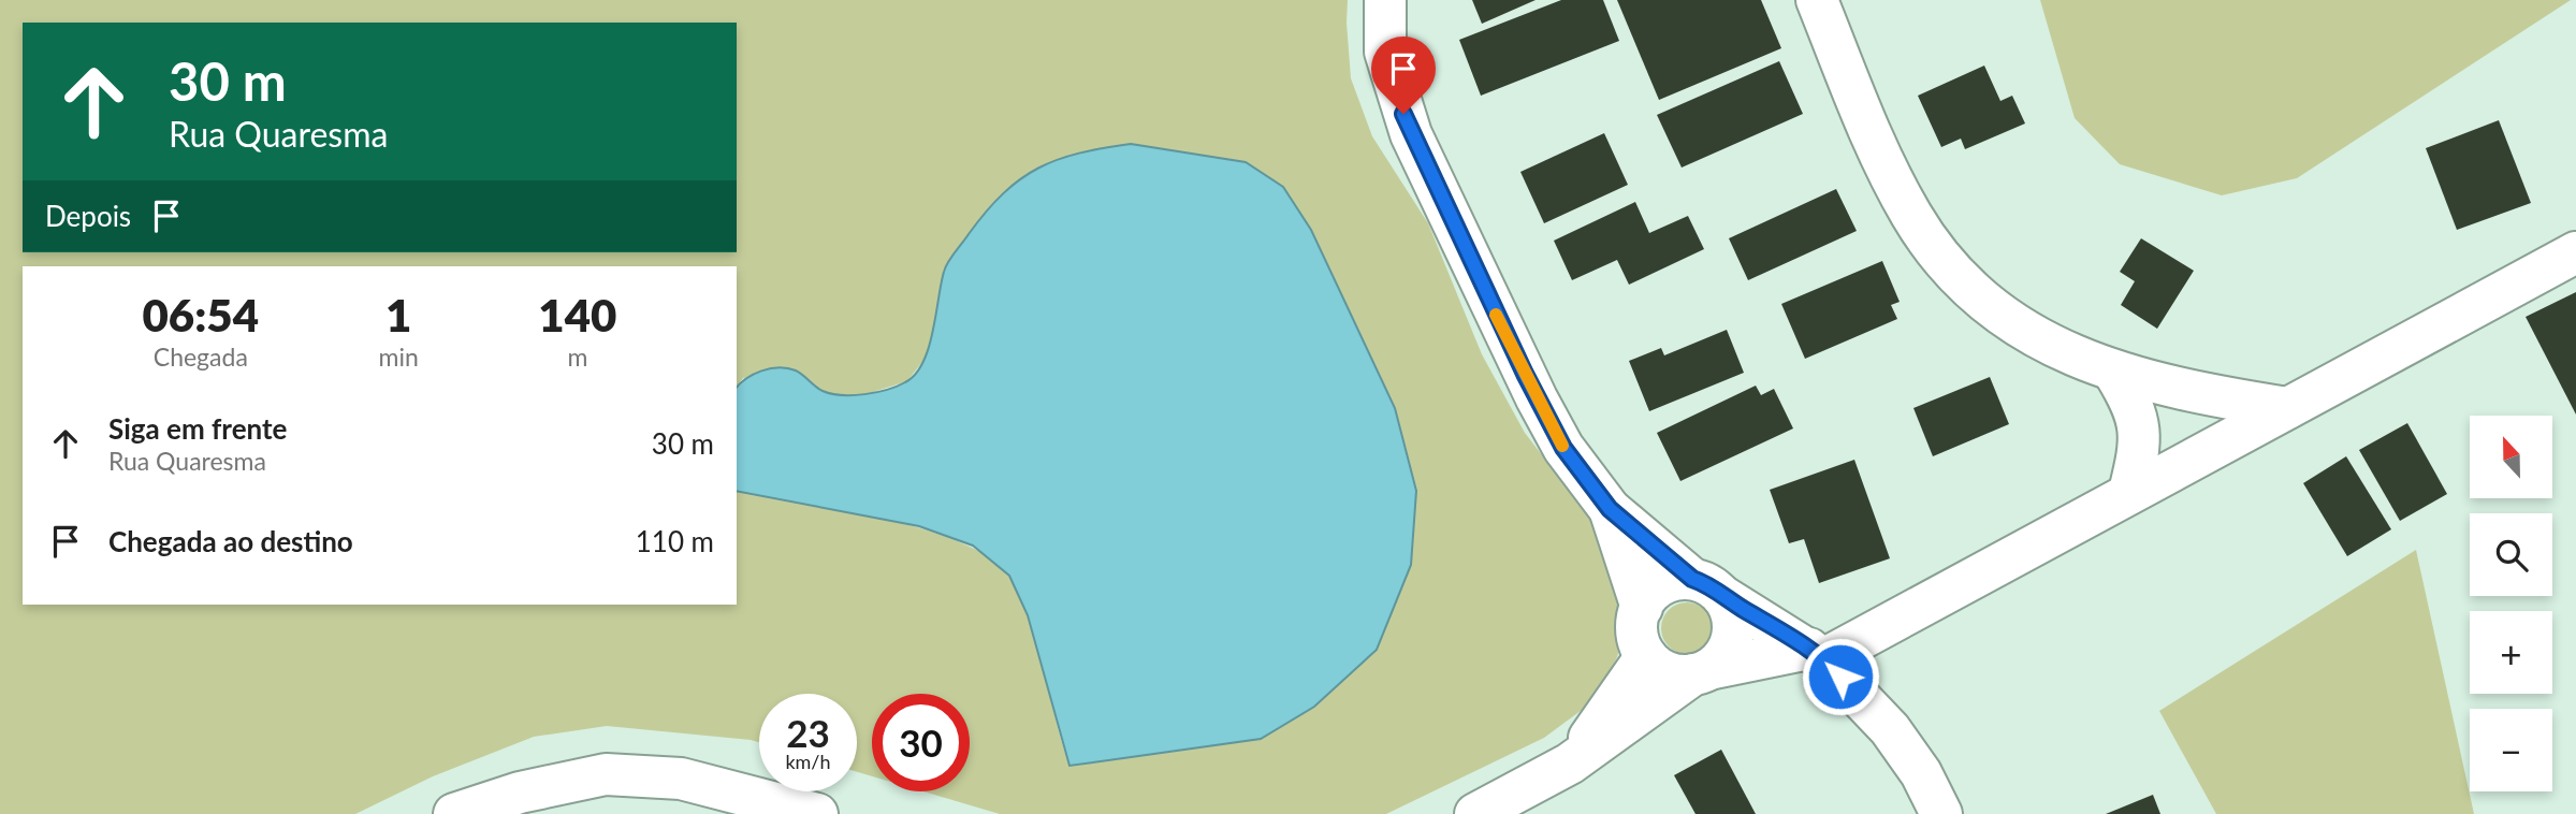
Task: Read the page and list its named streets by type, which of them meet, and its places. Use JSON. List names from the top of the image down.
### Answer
{
  "north": "top",
  "page": {
    "turn": ["30 m", "Rua Quaresma"],
    "then": "Depois",
    "eta": [
      "06:54",
      "Chegada",
      "1",
      "min",
      "140",
      "m"
    ],
    "list": [
      {
        "name": "Siga em frente",
        "note": "Rua Quaresma",
        "value": "30 m"
      },
      {
        "name": "Chegada ao destino",
        "value": "110 m"
      }
    ],
    "map_buttons": ["+", "−"],
    "speed": "23 km/h",
    "limit": "30"
  }
}
